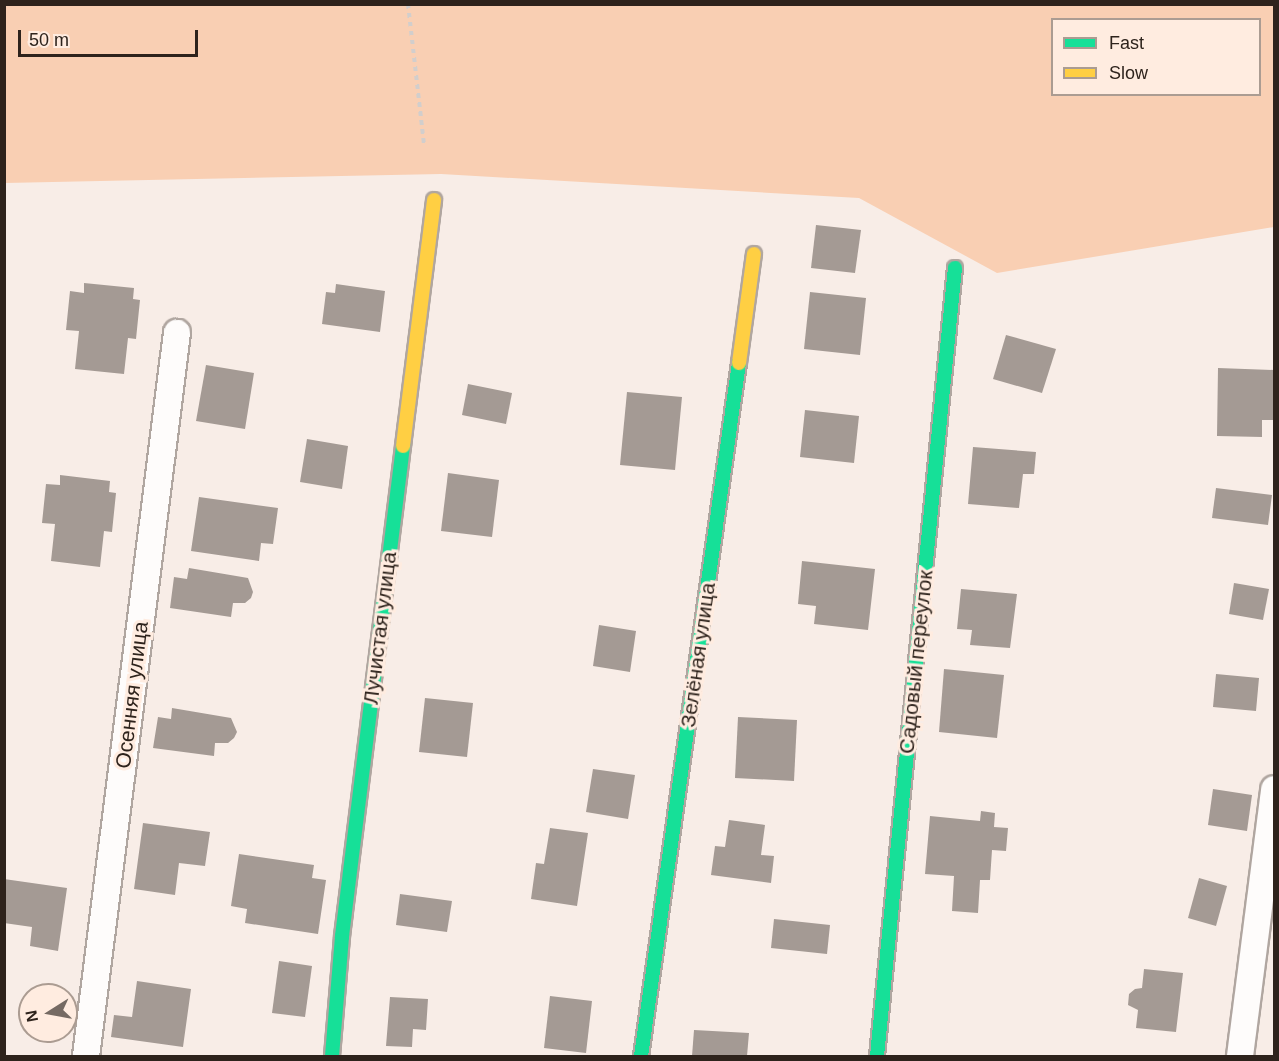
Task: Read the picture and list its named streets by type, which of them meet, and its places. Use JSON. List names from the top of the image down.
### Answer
{
  "streets": {
    "street": [
      "Лучистая улица",
      "Зелёная улица",
      "Садовый переулок",
      "Осенняя улица"
    ]
  },
  "legend": ["Fast", "Slow"],
  "scale_bar": "50 m",
  "north": "left"
}
